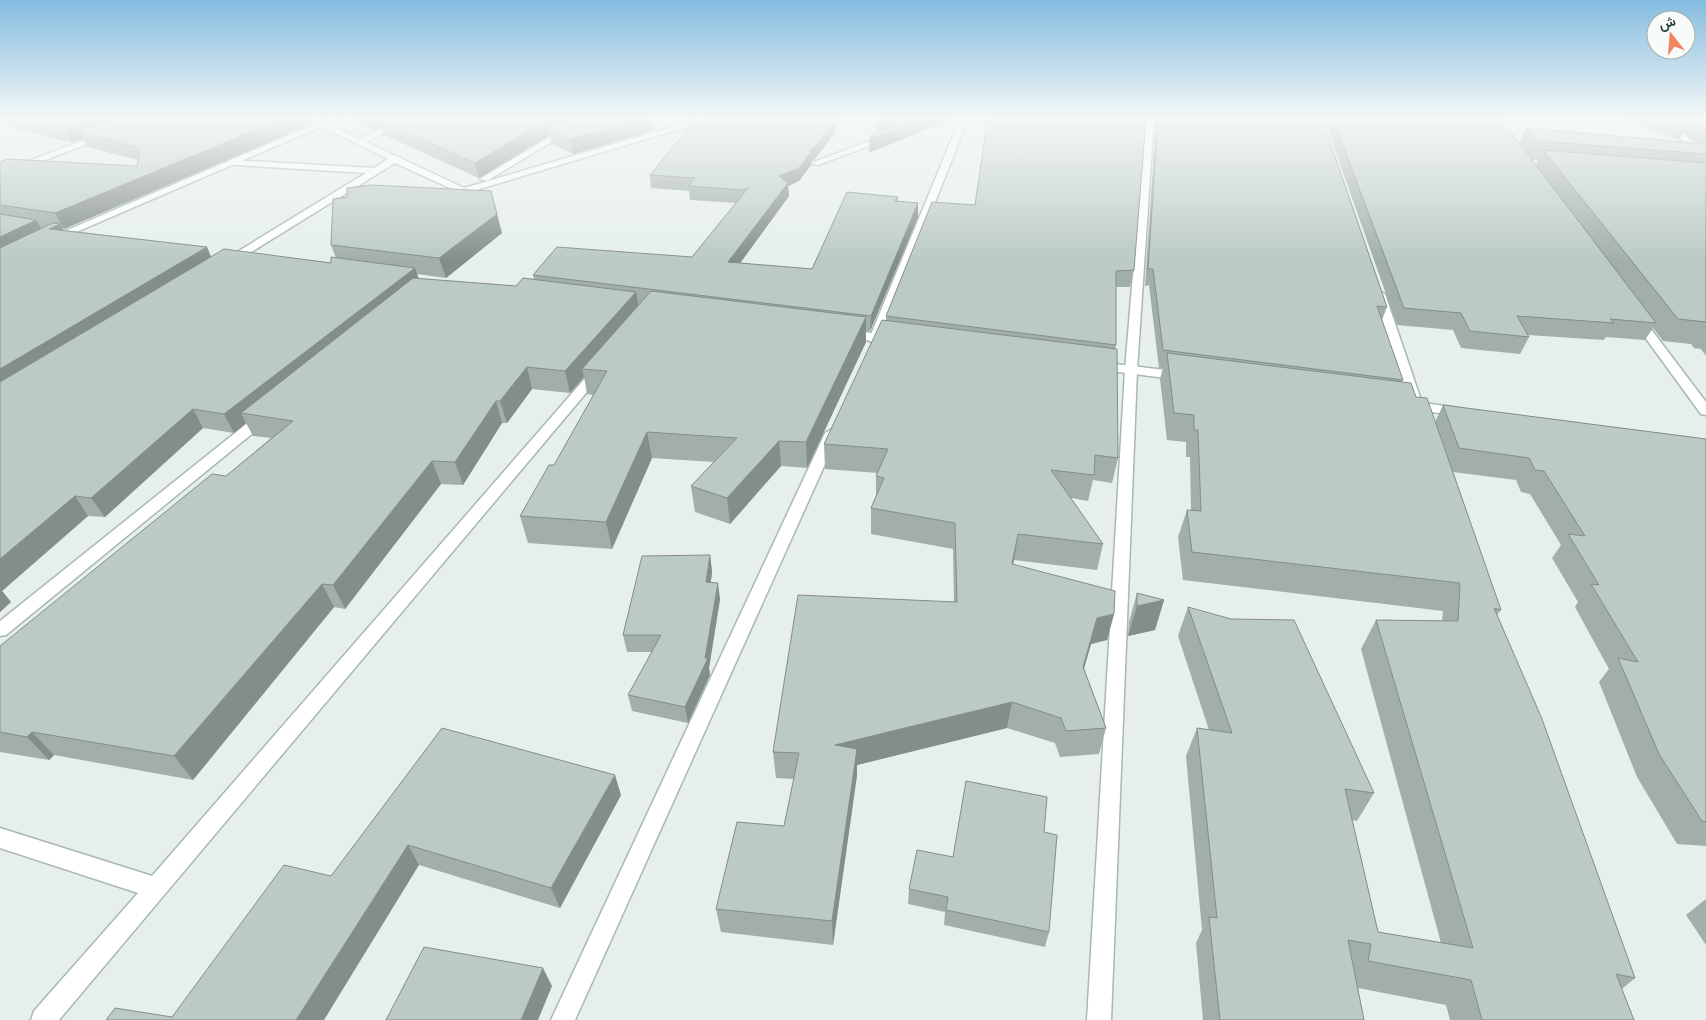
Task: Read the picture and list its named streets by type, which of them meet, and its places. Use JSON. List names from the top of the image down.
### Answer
{
  "north": "top"
}
